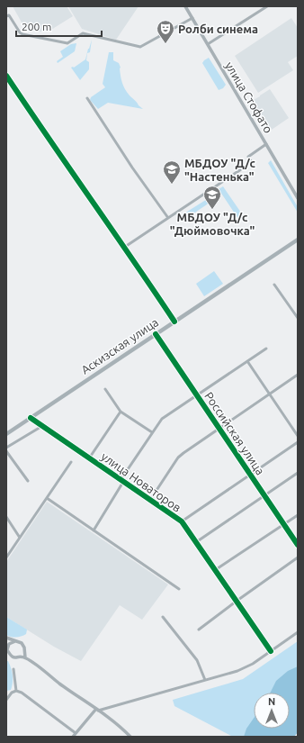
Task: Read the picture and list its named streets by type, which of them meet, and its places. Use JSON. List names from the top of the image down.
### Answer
{
  "streets": {
    "main road": ["Аскизская улица"],
    "street": ["улица Стофато", "Российская улица", "улица Новаторов"]
  },
  "crossings": [
    ["Аскизская улица", "Российская улица"],
    ["Аскизская улица", "улица Новаторов"]
  ],
  "places": {
    "theatre": ["Ролби синема"],
    "school or university": ["МБДОУ \"Д/с \"Настенька\"", "МБДОУ \"Д/с \"Дюймовочка\""]
  },
  "scale_bar": "200 m",
  "north": "top"
}
